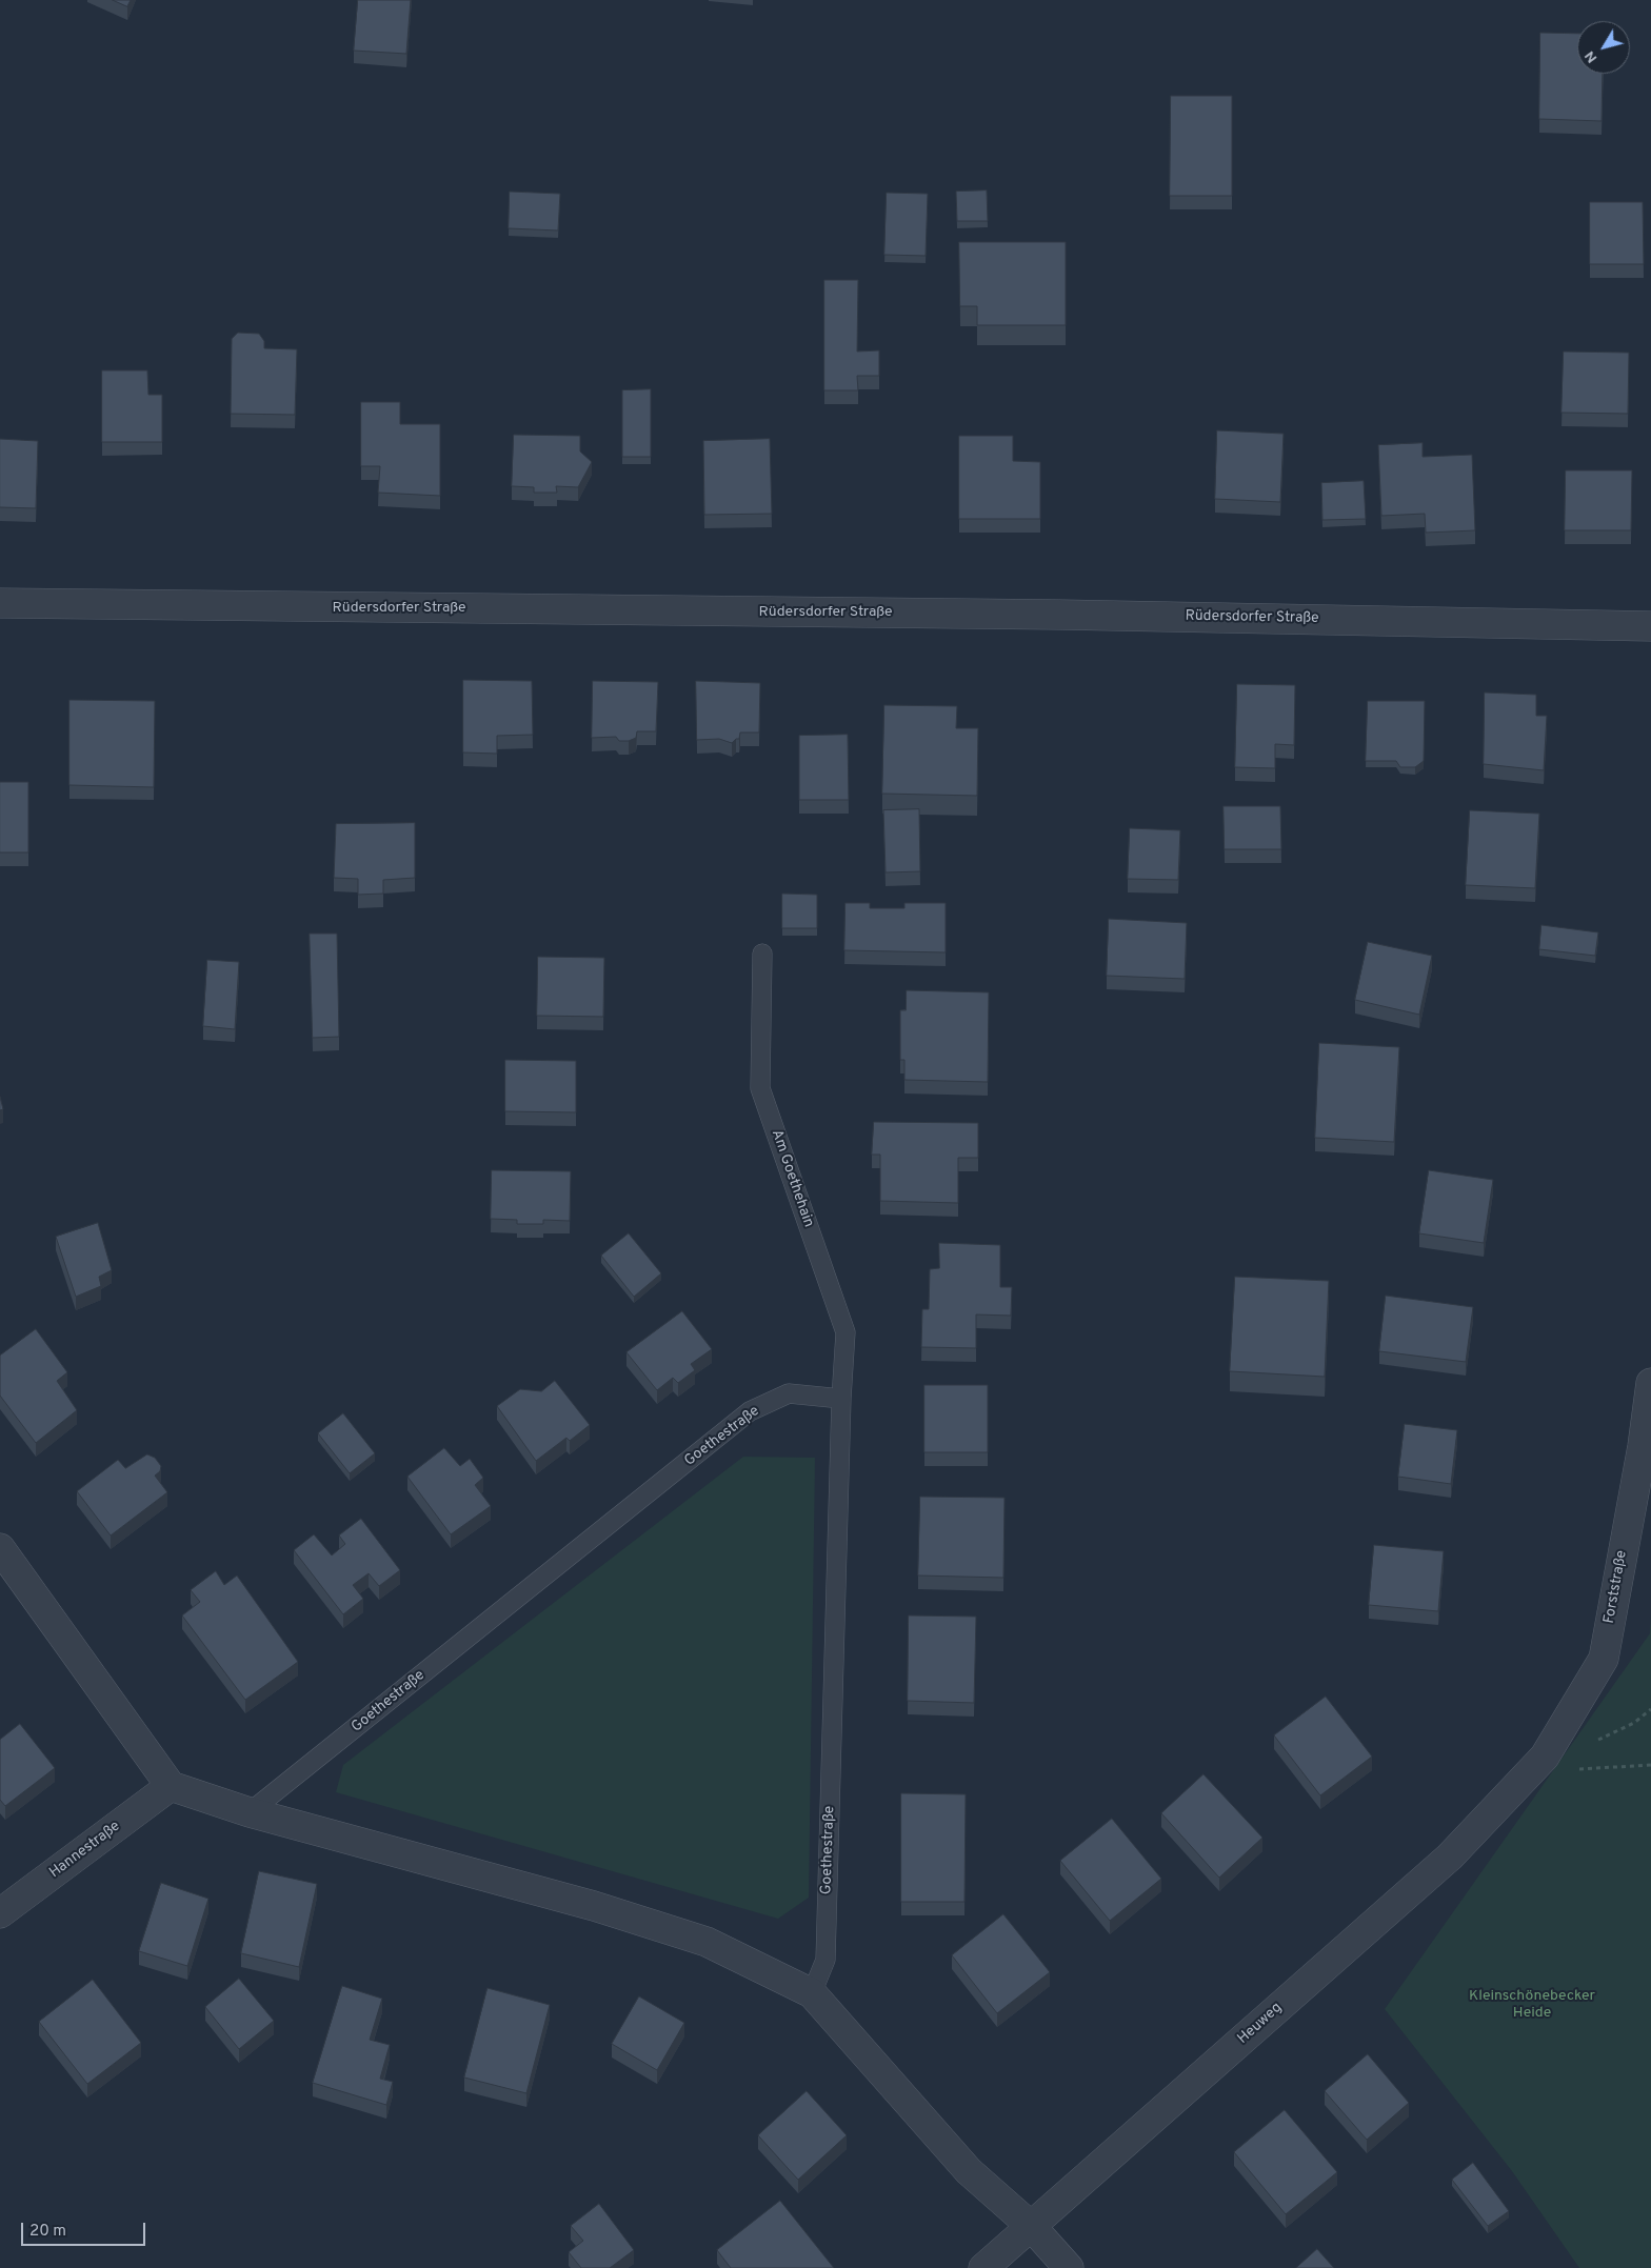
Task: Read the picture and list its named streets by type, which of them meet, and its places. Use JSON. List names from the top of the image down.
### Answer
{
  "streets": {
    "street": [
      "Rüdersdorfer Straße",
      "Forststraße",
      "Hannestraße",
      "Heuweg"
    ],
    "lane": ["Am Goethehain", "Goethestraße"]
  },
  "crossings": [
    ["Am Goethehain", "Goethestraße"],
    ["Forststraße", "Heuweg"]
  ],
  "parks": ["Kleinschönebecker Heide"],
  "scale_bar": "20 m",
  "north": "bottom left"
}
